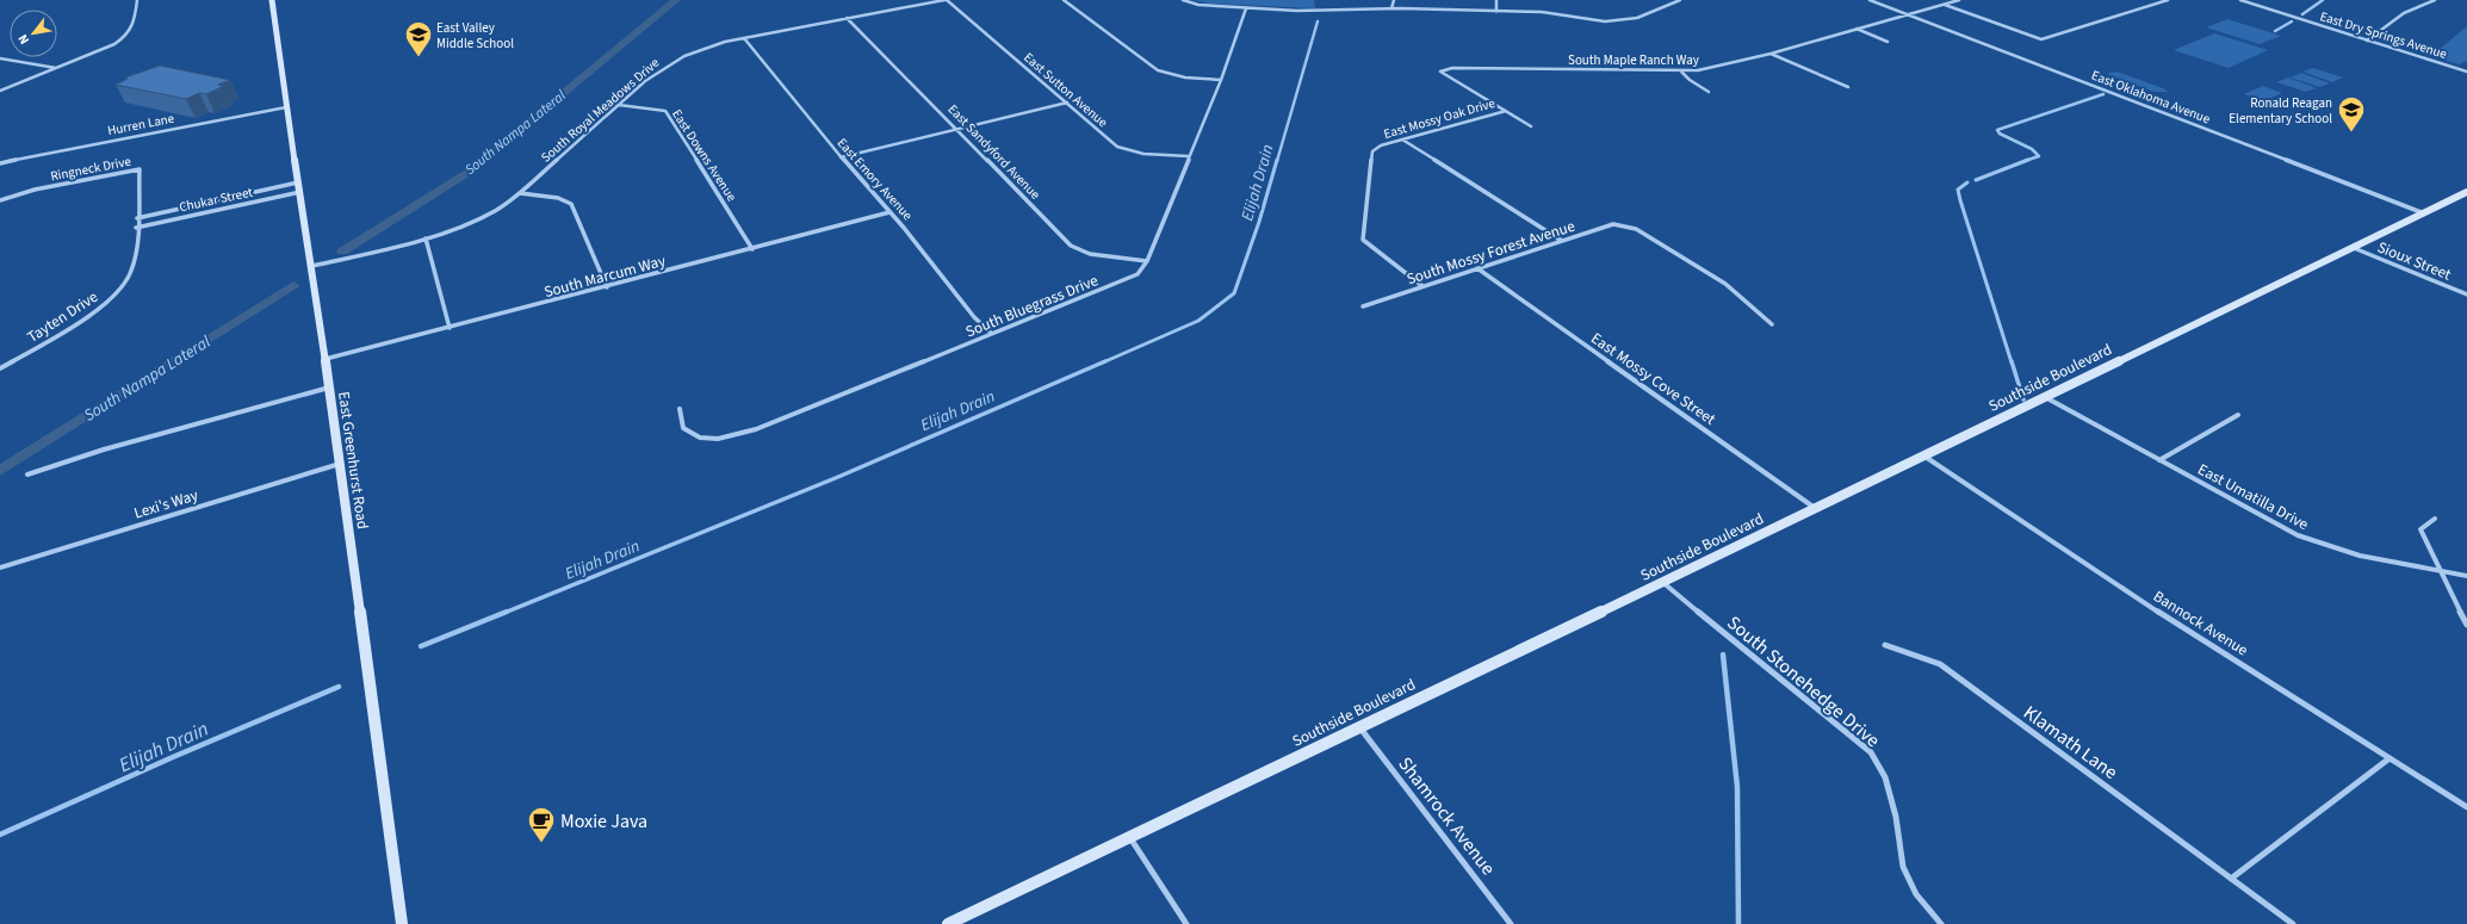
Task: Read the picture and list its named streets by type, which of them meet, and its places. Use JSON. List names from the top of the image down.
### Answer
{
  "streets": {
    "main road": ["Southside Boulevard", "East Greenhurst Road"],
    "street": [
      "East Dry Springs Avenue",
      "South Maple Ranch Way",
      "East Sutton Avenue",
      "East Oklahoma Avenue",
      "South Royal Meadows Drive",
      "East Mossy Oak Drive",
      "Hurren Lane",
      "East Sandyford Avenue",
      "East Downs Avenue",
      "Ringneck Drive",
      "East Emory Avenue",
      "Chukar Street",
      "South Mossy Forest Avenue",
      "Sioux Street",
      "South Marcum Way",
      "South Bluegrass Drive",
      "Tayten Drive",
      "East Mossy Cove Street",
      "East Umatilla Drive",
      "Lexi's Way",
      "Bannock Avenue",
      "South Stonehedge Drive",
      "Klamath Lane",
      "Shamrock Avenue"
    ]
  },
  "crossings": [
    ["South Maple Ranch Way", "East Oklahoma Avenue"],
    ["South Maple Ranch Way", "East Mossy Oak Drive"],
    ["East Sutton Avenue", "South Royal Meadows Drive"],
    ["East Sutton Avenue", "South Bluegrass Drive"],
    ["East Oklahoma Avenue", "Southside Boulevard"],
    ["South Royal Meadows Drive", "East Sandyford Avenue"],
    ["South Royal Meadows Drive", "East Downs Avenue"],
    ["South Royal Meadows Drive", "East Emory Avenue"],
    ["South Royal Meadows Drive", "East Greenhurst Road"],
    ["East Mossy Oak Drive", "South Mossy Forest Avenue"],
    ["Hurren Lane", "East Greenhurst Road"],
    ["East Sandyford Avenue", "South Bluegrass Drive"],
    ["East Downs Avenue", "South Marcum Way"],
    ["Ringneck Drive", "Chukar Street"],
    ["Ringneck Drive", "Tayten Drive"],
    ["East Emory Avenue", "South Marcum Way"],
    ["East Emory Avenue", "South Bluegrass Drive"],
    ["Chukar Street", "Tayten Drive"],
    ["Chukar Street", "East Greenhurst Road"],
    ["South Mossy Forest Avenue", "East Mossy Cove Street"],
    ["Sioux Street", "Southside Boulevard"],
    ["South Marcum Way", "East Greenhurst Road"],
    ["Southside Boulevard", "East Mossy Cove Street"],
    ["Southside Boulevard", "East Umatilla Drive"],
    ["Southside Boulevard", "Bannock Avenue"],
    ["Southside Boulevard", "South Stonehedge Drive"],
    ["Southside Boulevard", "Shamrock Avenue"],
    ["East Greenhurst Road", "Lexi's Way"]
  ],
  "water": ["South Nampa Lateral", "Elijah Drain"],
  "places": {
    "school or university": ["East Valley Middle School", "Ronald Reagan Elementary School"],
    "cafe": ["Moxie Java"]
  },
  "north": "bottom left"
}
